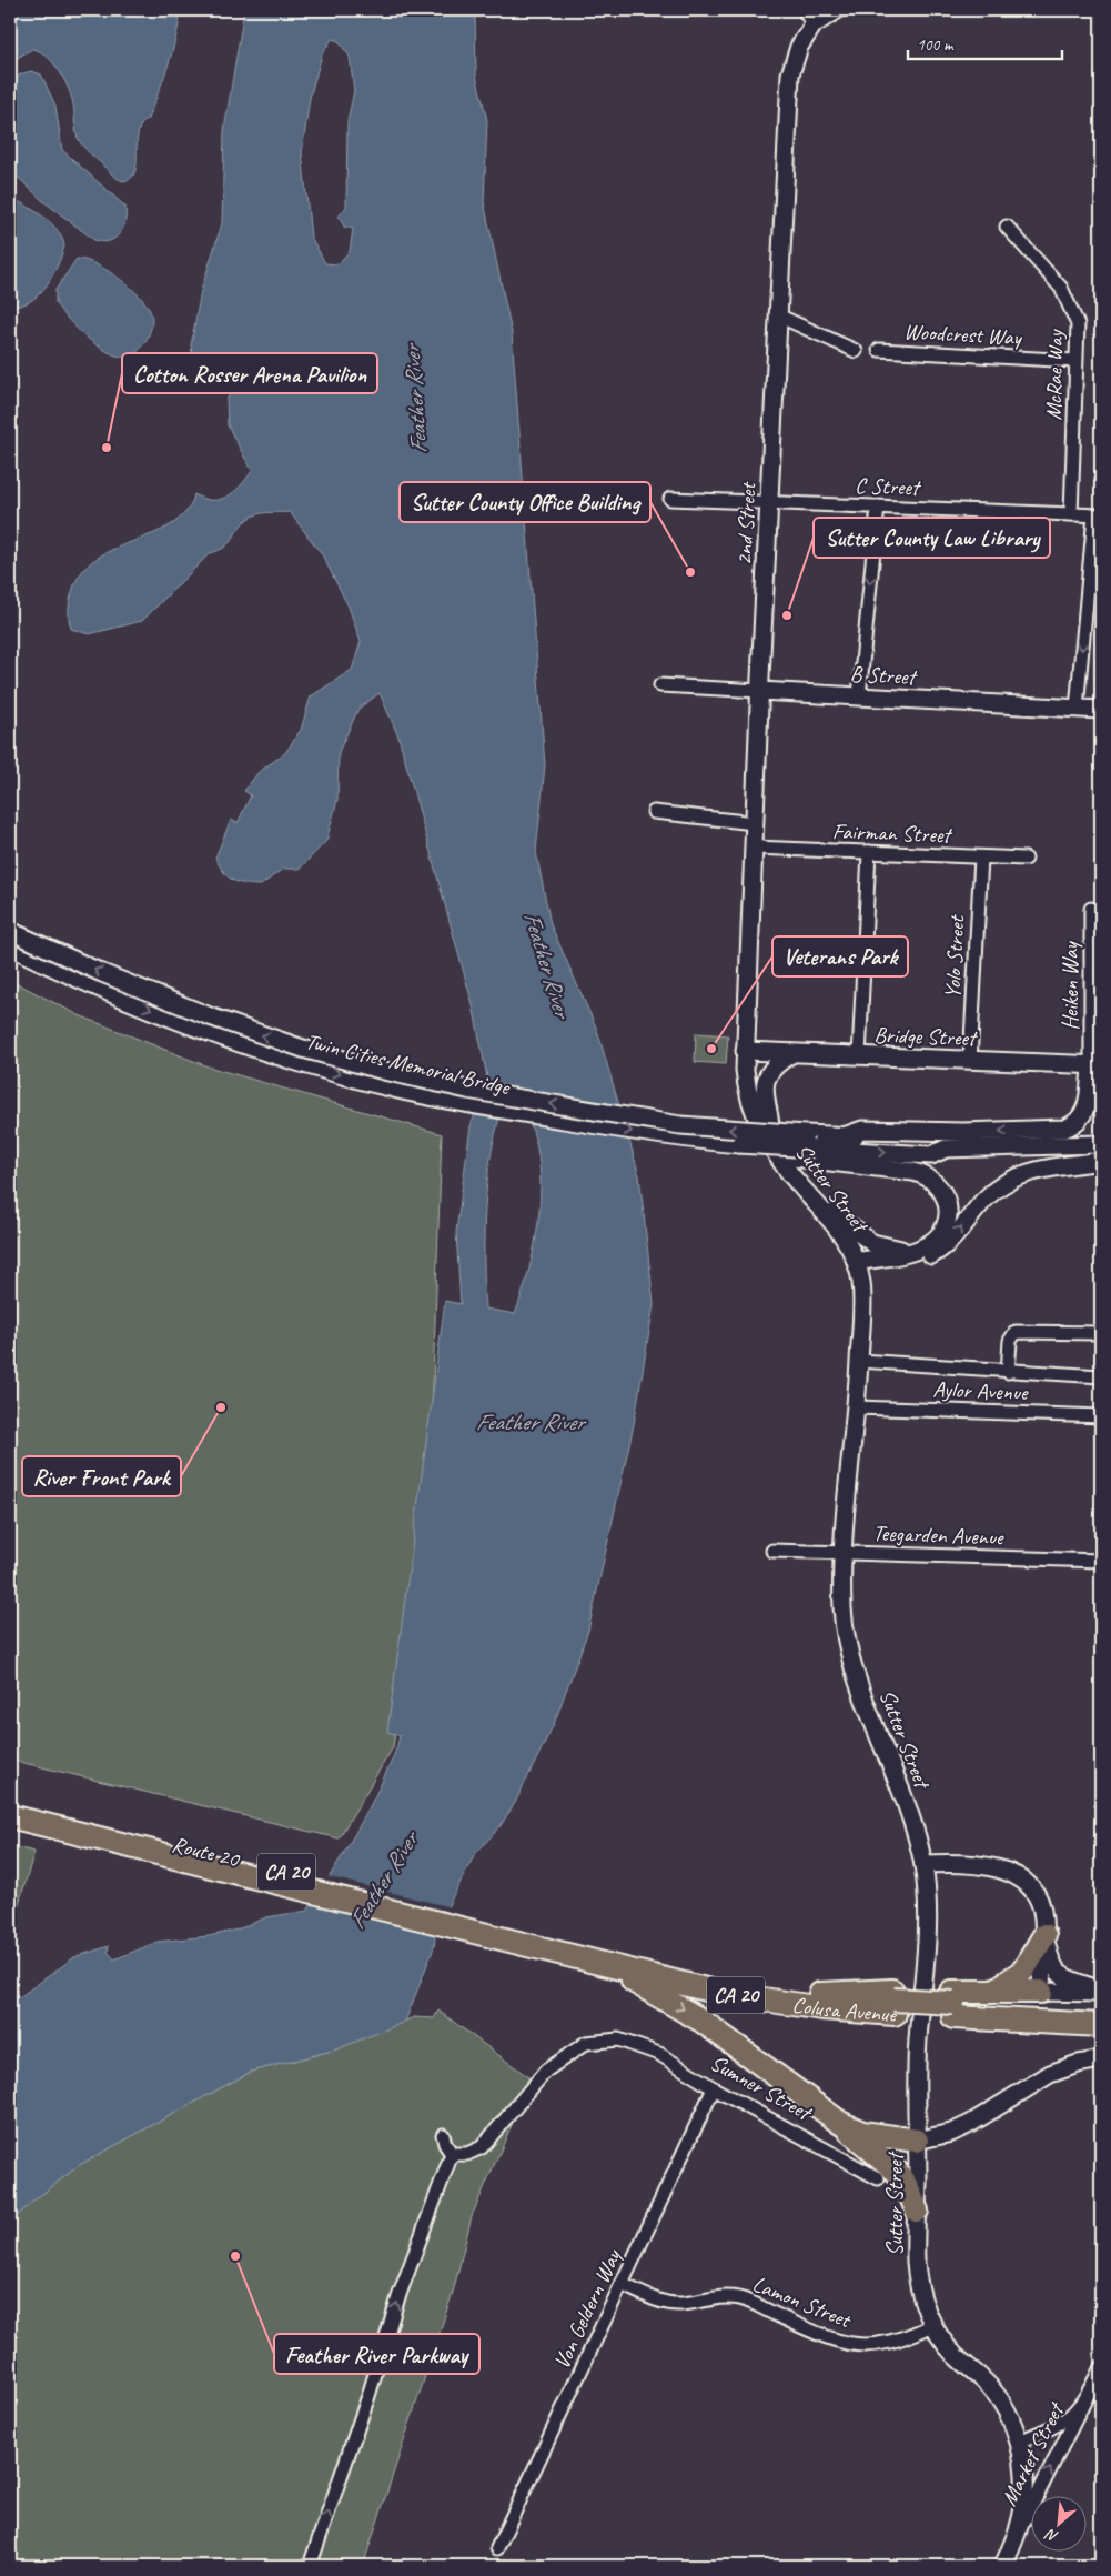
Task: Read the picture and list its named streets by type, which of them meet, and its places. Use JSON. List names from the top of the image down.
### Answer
{
  "streets": {
    "highway": ["Route 20", "CA 20", "Colusa Avenue"],
    "main road": [
      "2nd Street",
      "B Street",
      "Bridge Street",
      "Twin Cities Memorial Bridge",
      "Sutter Street",
      "Market Street"
    ],
    "street": [
      "Woodcrest Way",
      "McRae Way",
      "C Street",
      "Fairman Street",
      "Yolo Street",
      "Heiken Way",
      "Aylor Avenue",
      "Teegarden Avenue",
      "Sumner Street",
      "Lamon Street",
      "Von Geldern Way"
    ]
  },
  "crossings": [
    ["Woodcrest Way", "McRae Way"],
    ["McRae Way", "C Street"],
    ["C Street", "2nd Street"],
    ["2nd Street", "B Street"],
    ["2nd Street", "Fairman Street"],
    ["2nd Street", "Bridge Street"],
    ["2nd Street", "Sutter Street"],
    ["Fairman Street", "Yolo Street"],
    ["Yolo Street", "Bridge Street"],
    ["Heiken Way", "Bridge Street"],
    ["Bridge Street", "Sutter Street"],
    ["Sutter Street", "Aylor Avenue"],
    ["Sutter Street", "Teegarden Avenue"],
    ["Sutter Street", "Lamon Street"],
    ["Sutter Street", "Market Street"],
    ["Route 20", "Colusa Avenue"],
    ["Sumner Street", "Von Geldern Way"],
    ["Lamon Street", "Von Geldern Way"]
  ],
  "one_way": ["Market Street"],
  "water": ["Feather River"],
  "places": [
    "Cotton Rosser Arena Pavilion",
    "Sutter County Office Building",
    "Sutter County Law Library",
    "Veterans Park",
    "River Front Park",
    "Feather River Parkway"
  ],
  "scale_bar": "100 m",
  "north": "bottom left"
}
